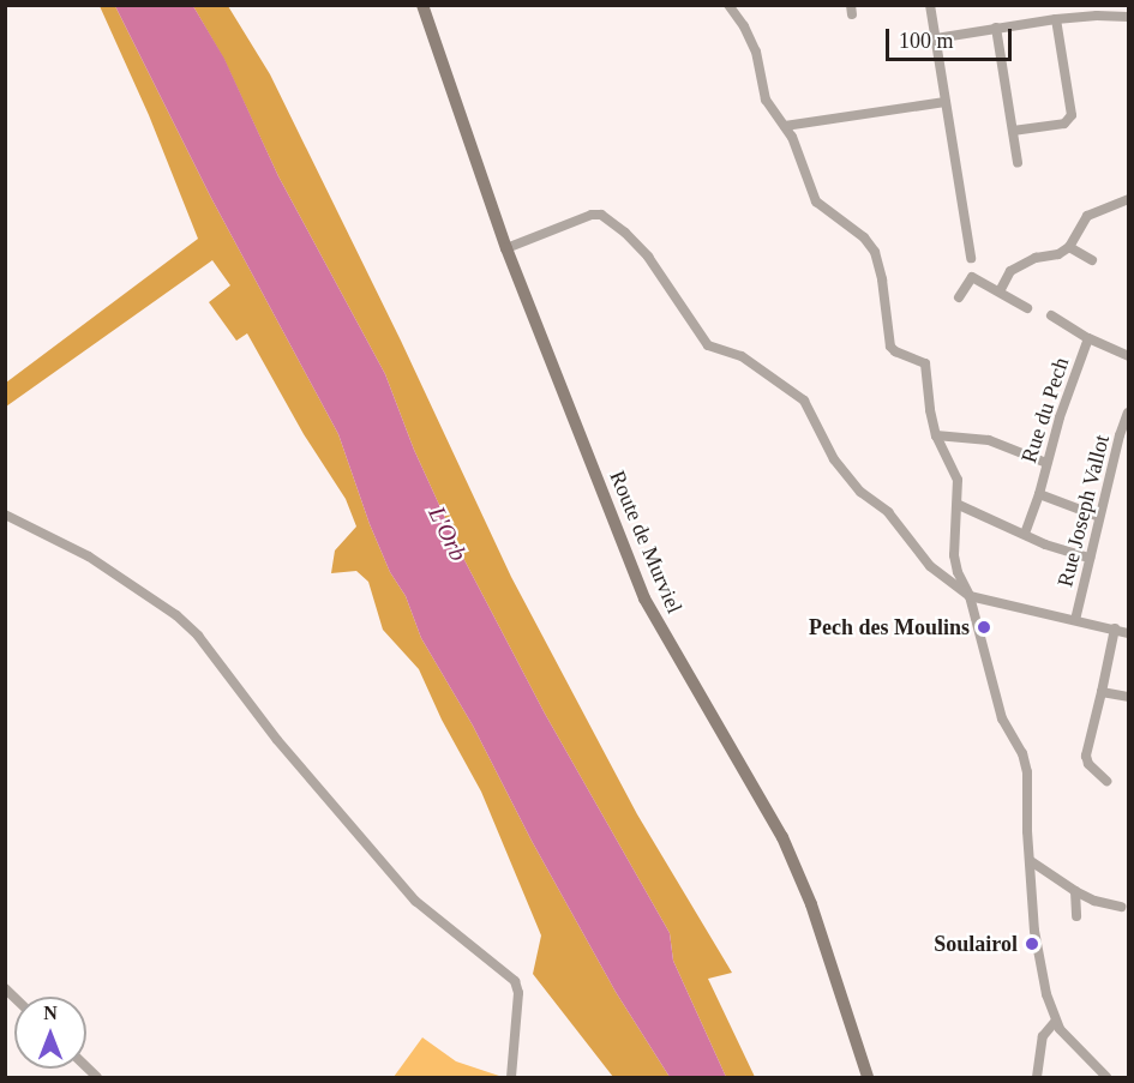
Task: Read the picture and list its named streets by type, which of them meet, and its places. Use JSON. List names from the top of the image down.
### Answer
{
  "streets": {
    "main road": ["Route de Murviel"],
    "street": ["Rue du Pech", "Rue Joseph Vallot"]
  },
  "crossings": [
    ["Rue du Pech", "Rue Joseph Vallot"]
  ],
  "water": ["L'Orb"],
  "places": ["Pech des Moulins", "Soulairol"],
  "scale_bar": "100 m",
  "north": "top"
}
